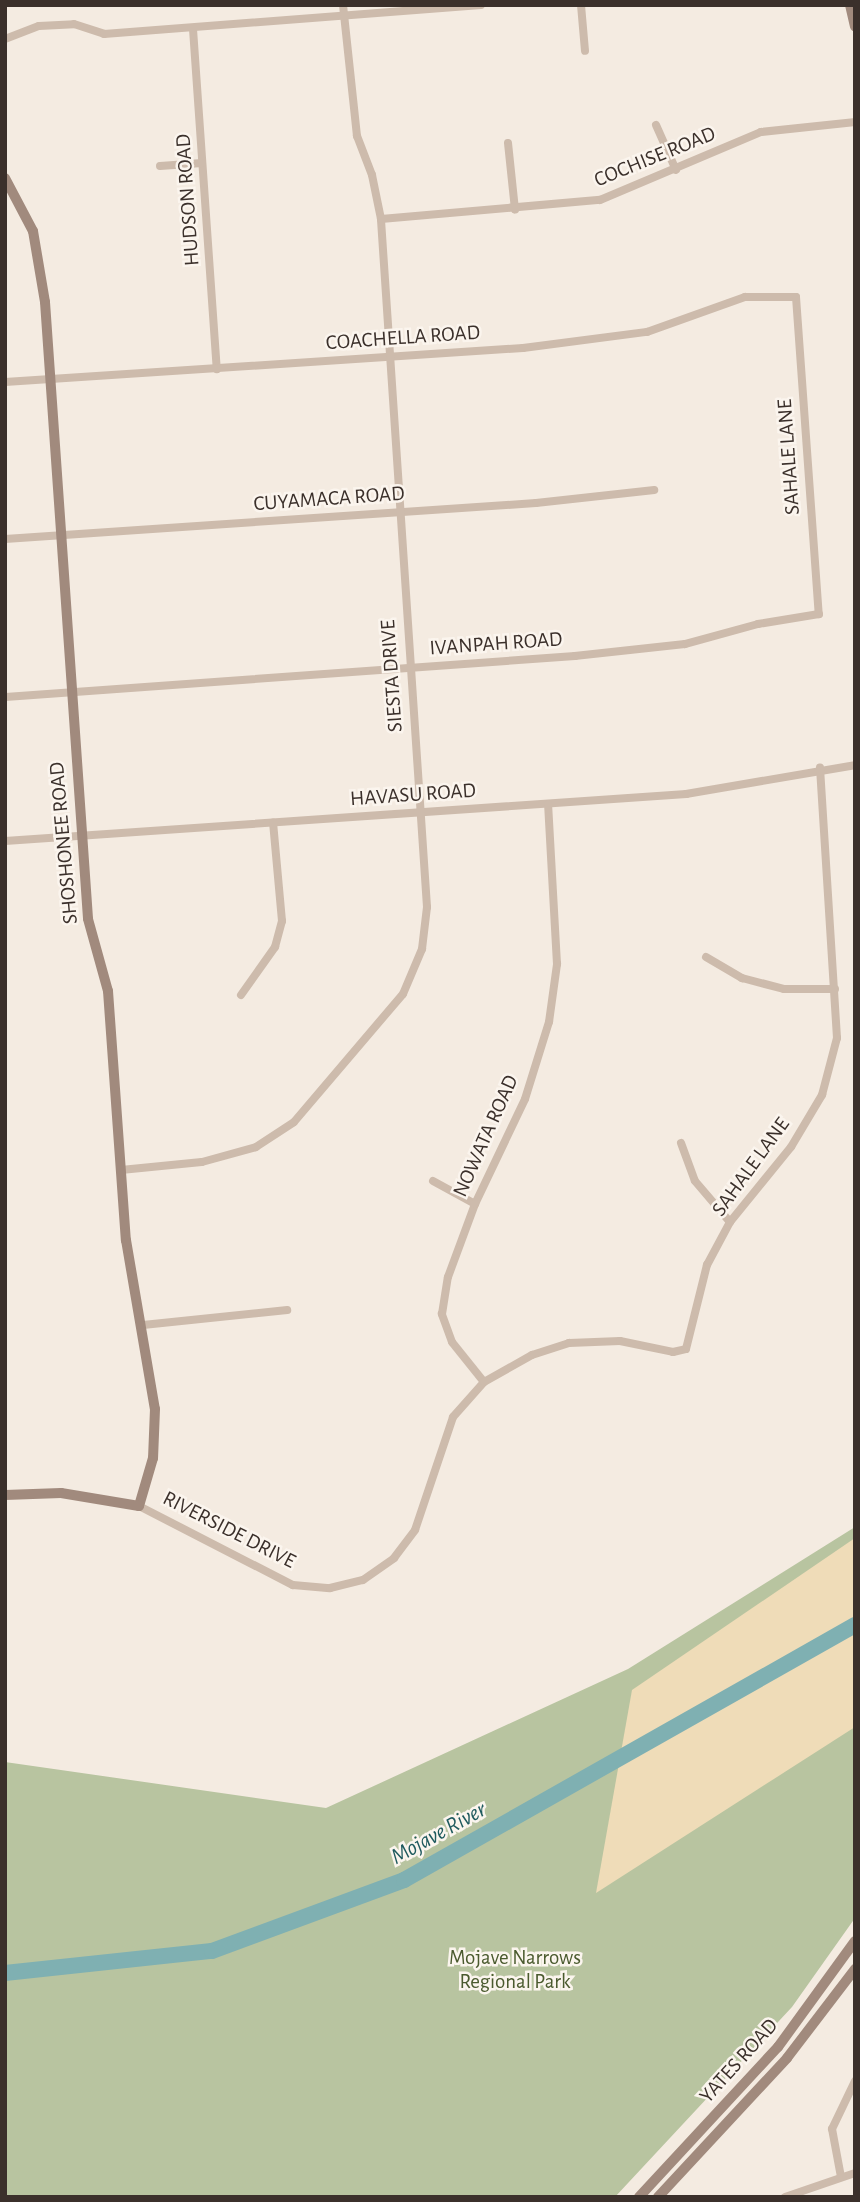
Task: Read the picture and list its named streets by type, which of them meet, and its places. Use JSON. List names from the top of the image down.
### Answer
{
  "streets": {
    "street": [
      "COCHISE ROAD",
      "HUDSON ROAD",
      "COACHELLA ROAD",
      "SAHALE LANE",
      "CUYAMACA ROAD",
      "IVANPAH ROAD",
      "SIESTA DRIVE",
      "HAVASU ROAD",
      "SHOSHONEE ROAD",
      "NOWATA ROAD",
      "RIVERSIDE DRIVE",
      "YATES ROAD"
    ]
  },
  "crossings": [
    ["COCHISE ROAD", "SIESTA DRIVE"],
    ["HUDSON ROAD", "COACHELLA ROAD"],
    ["COACHELLA ROAD", "SAHALE LANE"],
    ["COACHELLA ROAD", "SIESTA DRIVE"],
    ["COACHELLA ROAD", "SHOSHONEE ROAD"],
    ["SAHALE LANE", "IVANPAH ROAD"],
    ["SAHALE LANE", "HAVASU ROAD"],
    ["SAHALE LANE", "RIVERSIDE DRIVE"],
    ["CUYAMACA ROAD", "SIESTA DRIVE"],
    ["CUYAMACA ROAD", "SHOSHONEE ROAD"],
    ["IVANPAH ROAD", "SIESTA DRIVE"],
    ["IVANPAH ROAD", "SHOSHONEE ROAD"],
    ["SIESTA DRIVE", "HAVASU ROAD"],
    ["SIESTA DRIVE", "SHOSHONEE ROAD"],
    ["HAVASU ROAD", "SHOSHONEE ROAD"],
    ["HAVASU ROAD", "NOWATA ROAD"],
    ["SHOSHONEE ROAD", "RIVERSIDE DRIVE"],
    ["NOWATA ROAD", "RIVERSIDE DRIVE"]
  ],
  "water": ["Mojave River"],
  "parks": ["Mojave Narrows Regional Park"]
}
